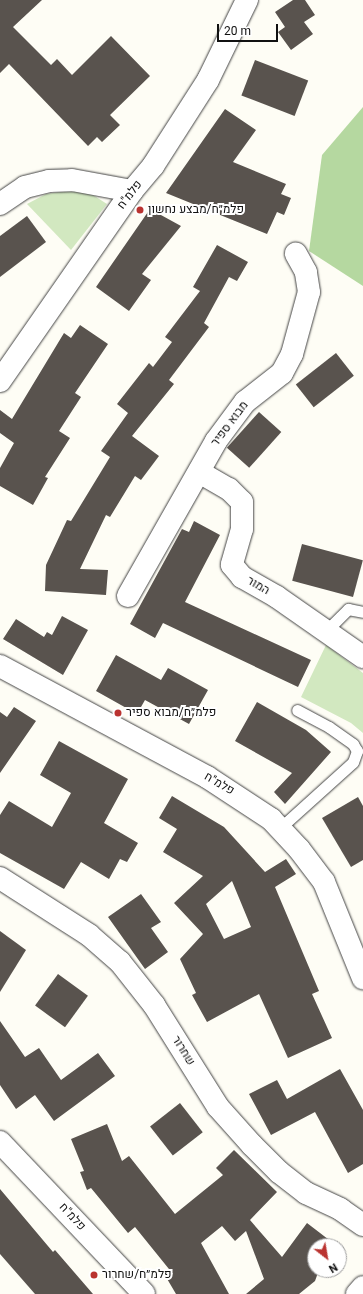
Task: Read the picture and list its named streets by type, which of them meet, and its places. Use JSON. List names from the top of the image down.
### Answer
{
  "streets": {
    "street": [
      "פלמ\"ח",
      "מבוא ספיר",
      "המור",
      "שחרור"
    ]
  },
  "crossings": [
    ["מבוא ספיר", "המור"]
  ],
  "places": ["פלמ״ח/מבצע נחשון", "פלמ״ח/מבוא ספיר", "פלמ״ח/שחרור"],
  "scale_bar": "20 m",
  "north": "bottom right"
}
